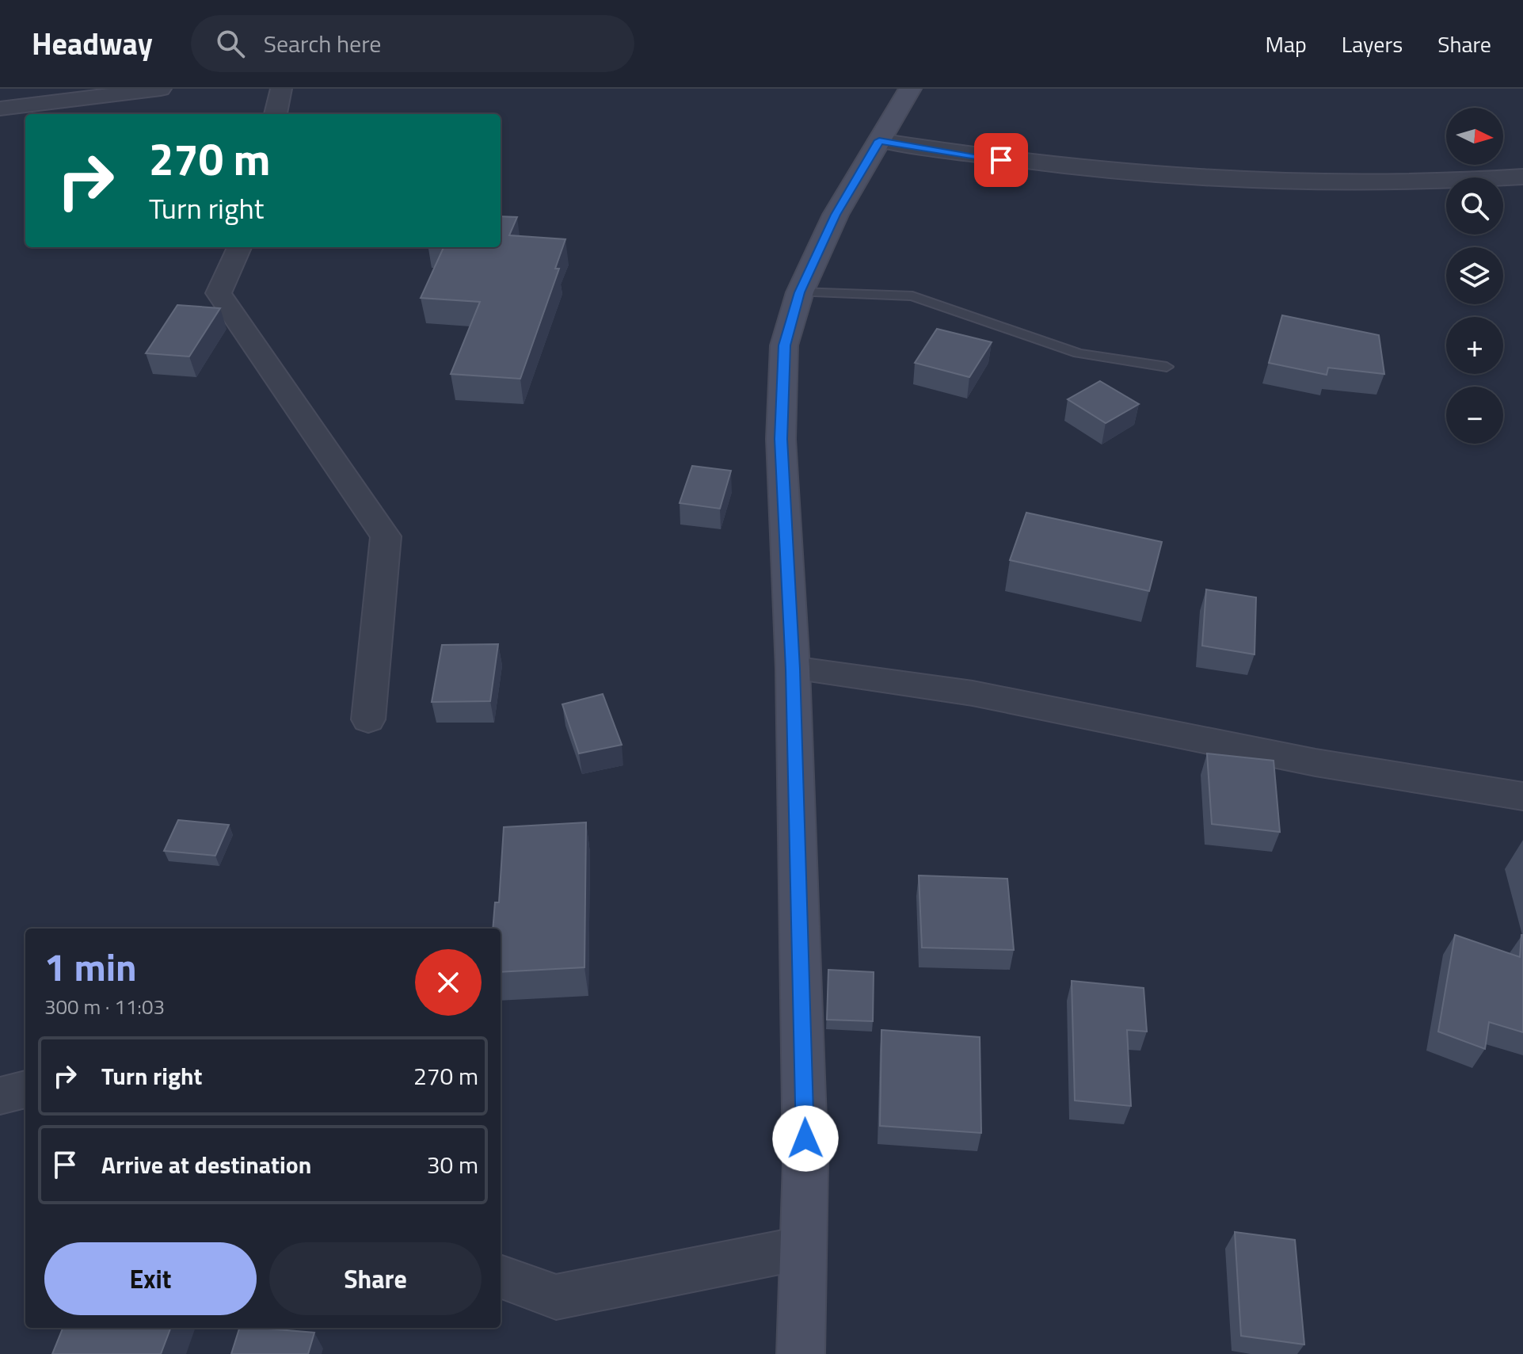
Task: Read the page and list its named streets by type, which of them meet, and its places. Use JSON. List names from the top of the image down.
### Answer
{
  "north": "right",
  "page": {
    "header": "Headway",
    "search": "Search here",
    "nav": ["Map", "Layers", "Share"],
    "map_buttons": ["+", "−"],
    "turn": ["270 m", "Turn right"],
    "heading": ["1 min", "300 m · 11:03"],
    "list": [
      {
        "name": "Turn right",
        "value": "270 m"
      },
      {
        "name": "Arrive at destination",
        "value": "30 m"
      }
    ],
    "buttons": ["Exit", "Share"]
  }
}
